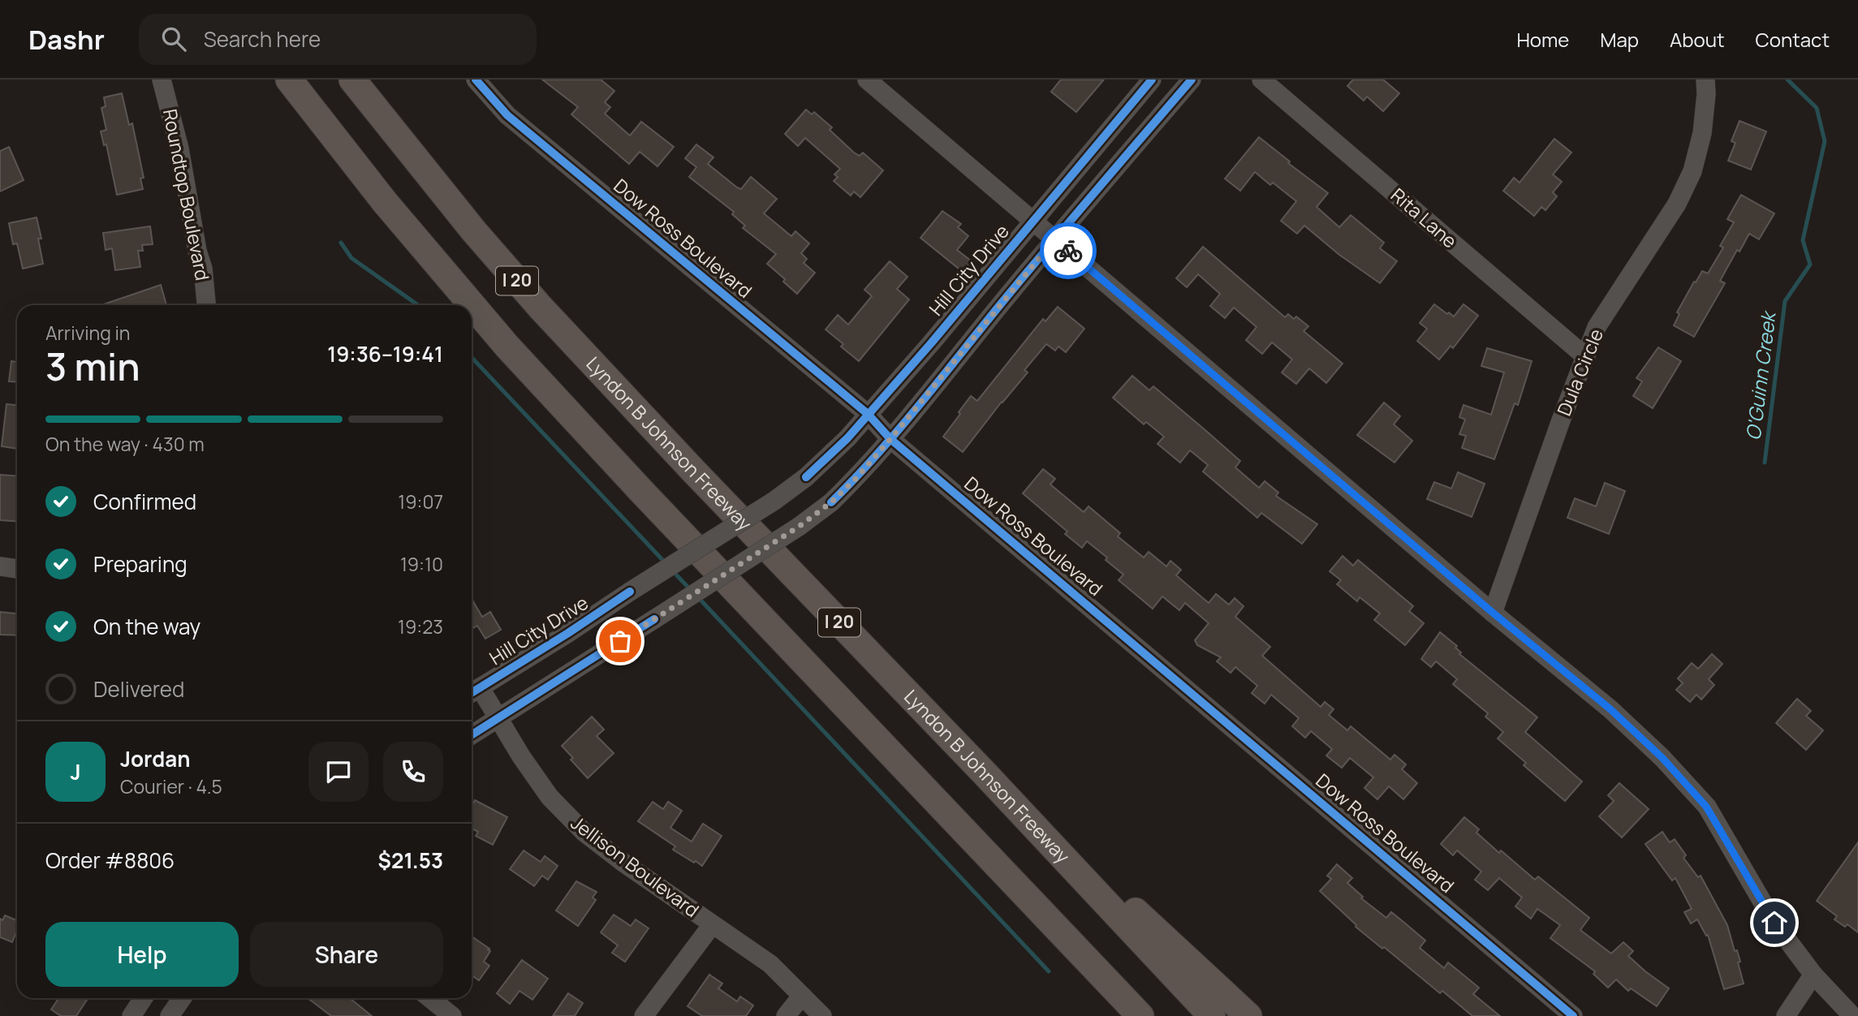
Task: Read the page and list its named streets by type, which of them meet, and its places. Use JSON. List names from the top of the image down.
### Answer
{
  "streets": {
    "highway": ["I 20", "Lyndon B Johnson Freeway"],
    "street": [
      "Roundtop Boulevard",
      "Rita Lane",
      "Dow Ross Boulevard",
      "Hill City Drive",
      "Dula Circle",
      "Jellison Boulevard"
    ]
  },
  "crossings": [
    ["Rita Lane", "Dula Circle"],
    ["Dow Ross Boulevard", "Hill City Drive"],
    ["Hill City Drive", "Jellison Boulevard"]
  ],
  "water": ["O'Guinn Creek"],
  "page": {
    "header": "Dashr",
    "search": "Search here",
    "nav": [
      "Home",
      "Map",
      "About",
      "Contact"
    ],
    "heading": ["3 min", "Arriving in", "19:36–19:41"],
    "panel": [
      "Jordan",
      "Courier · 4.5",
      "Order #8806",
      "$21.53"
    ],
    "bar": "On the way · 430 m",
    "list": [
      ["Confirmed", "19:07"],
      ["Preparing", "19:10"],
      ["On the way", "19:23"],
      "Delivered"
    ],
    "round": "J",
    "buttons": ["Help", "Share"]
  }
}
